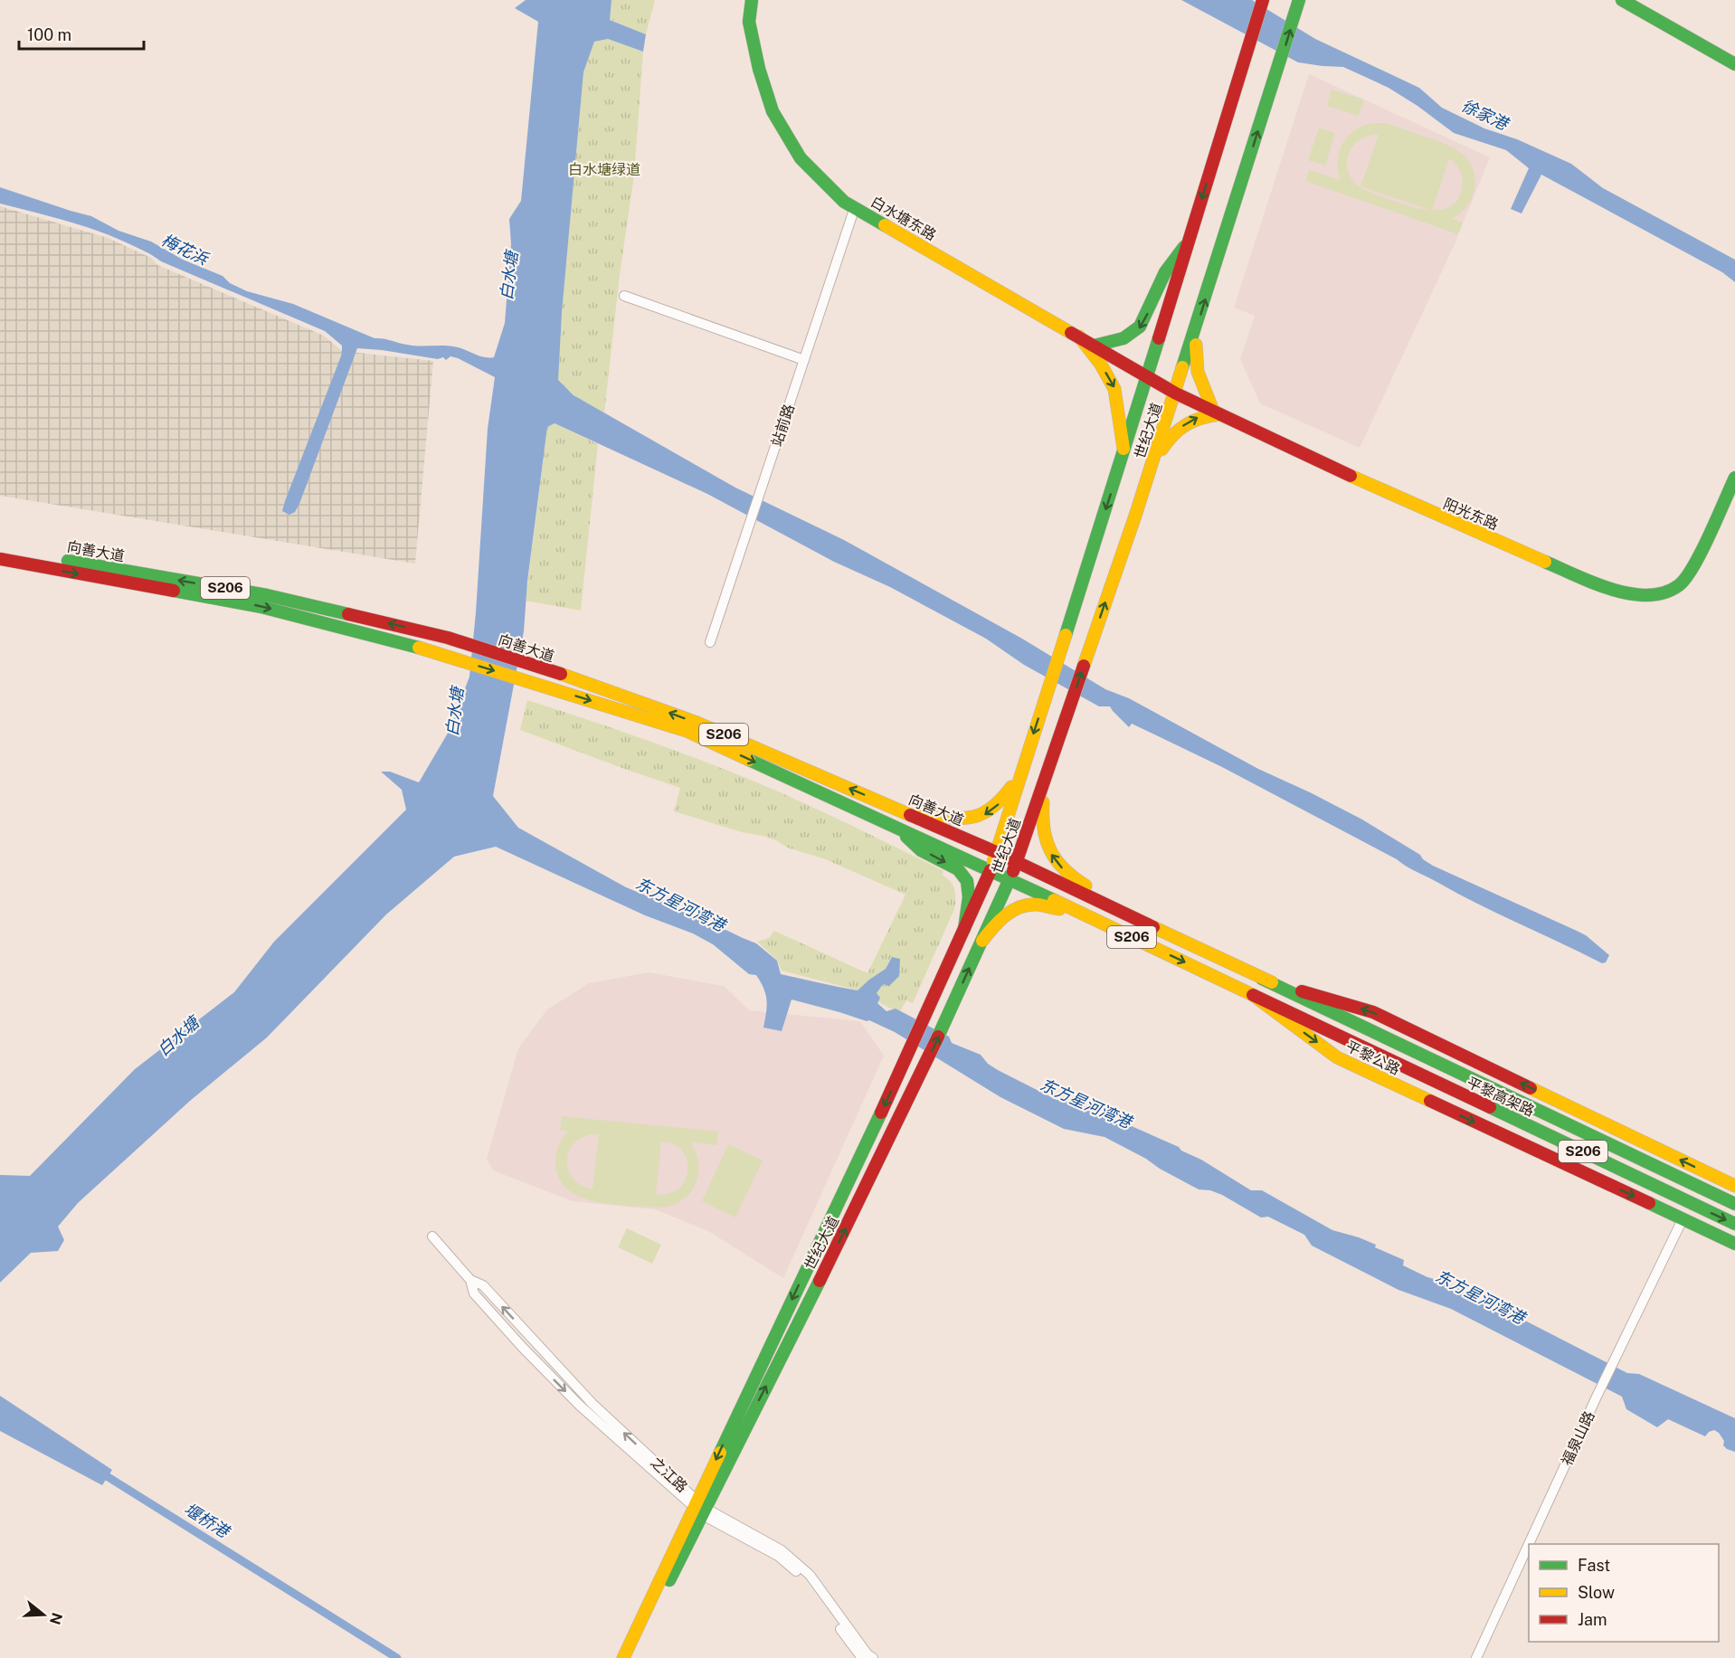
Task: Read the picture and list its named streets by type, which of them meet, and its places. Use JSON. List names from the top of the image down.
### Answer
{
  "streets": {
    "main road": [
      "白水塘东路",
      "世纪大道",
      "阳光东路",
      "向善大道",
      "S206",
      "平黎公路",
      "平黎高架路"
    ],
    "street": ["站前路", "福泉山路", "之江路"]
  },
  "crossings": [
    ["白水塘东路", "站前路"],
    ["白水塘东路", "世纪大道"],
    ["白水塘东路", "阳光东路"],
    ["世纪大道", "阳光东路"],
    ["世纪大道", "向善大道"],
    ["世纪大道", "S206"],
    ["世纪大道", "平黎公路"],
    ["世纪大道", "之江路"],
    ["向善大道", "S206"],
    ["向善大道", "平黎公路"],
    ["S206", "平黎高架路"],
    ["平黎公路", "平黎高架路"],
    ["平黎公路", "福泉山路"]
  ],
  "water": [
    "徐家港",
    "梅花浜",
    "白水塘",
    "东方星河湾港",
    "堰桥港"
  ],
  "parks": ["白水塘绿道"],
  "legend": ["Fast", "Slow", "Jam"],
  "scale_bar": "100 m",
  "north": "right"
}
